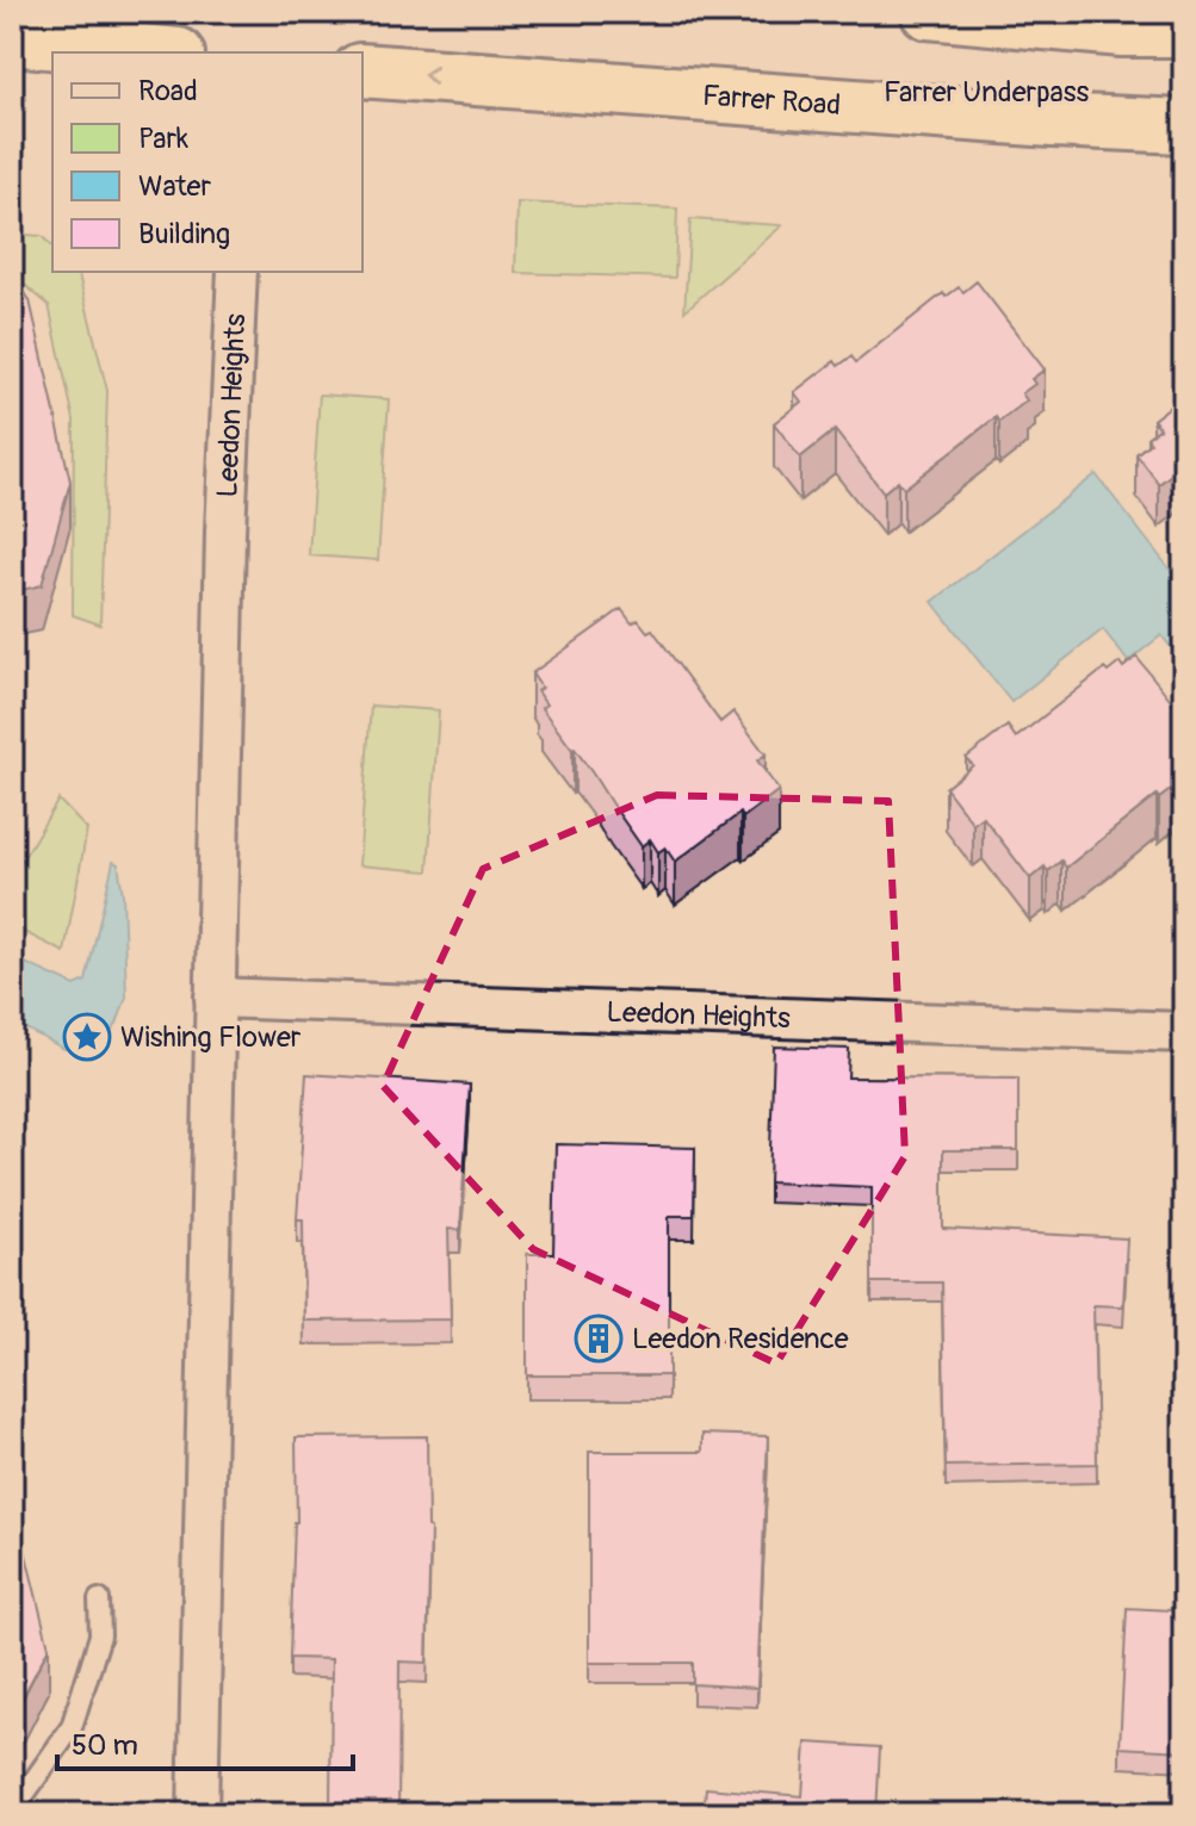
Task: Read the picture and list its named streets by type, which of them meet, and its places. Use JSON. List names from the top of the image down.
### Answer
{
  "streets": {
    "highway": ["Farrer Underpass", "Farrer Road"],
    "street": ["Leedon Heights"]
  },
  "crossings": [
    ["Farrer Underpass", "Farrer Road"]
  ],
  "one_way": ["Farrer Road"],
  "places": {
    "place": ["Wishing Flower"],
    "building": ["Leedon Residence"]
  },
  "legend": [
    "Road",
    "Park",
    "Water",
    "Building"
  ],
  "scale_bar": "50 m"
}
